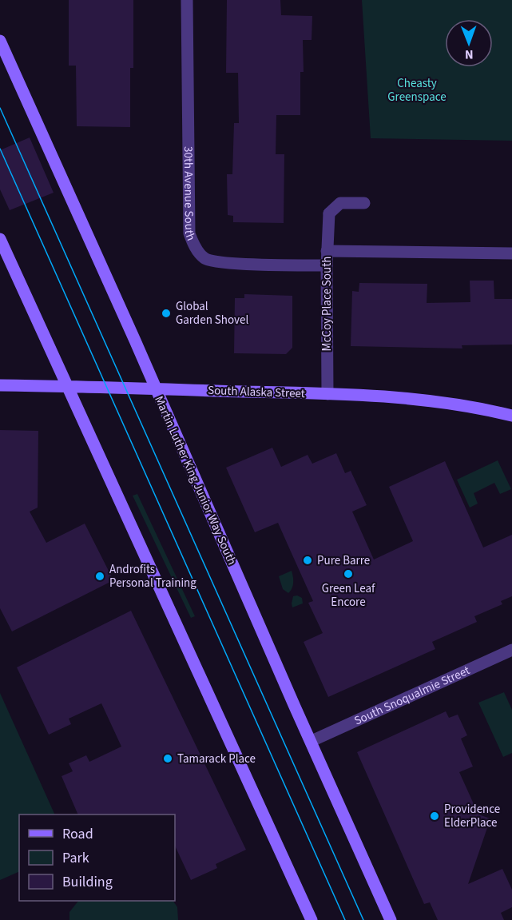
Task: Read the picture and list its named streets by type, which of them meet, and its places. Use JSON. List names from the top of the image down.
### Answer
{
  "streets": {
    "main road": ["South Alaska Street", "Martin Luther King Junior Way South"],
    "street": ["30th Avenue South", "McCoy Place South", "South Snoqualmie Street"]
  },
  "crossings": [
    ["30th Avenue South", "McCoy Place South"],
    ["McCoy Place South", "South Alaska Street"],
    ["South Alaska Street", "Martin Luther King Junior Way South"],
    ["Martin Luther King Junior Way South", "South Snoqualmie Street"]
  ],
  "parks": ["Cheasty Greenspace"],
  "places": [
    "Global Garden Shovel",
    "Pure Barre",
    "Green Leaf Encore",
    "Androfits Personal Training",
    "Tamarack Place",
    "Providence ElderPlace"
  ],
  "legend": ["Road", "Park", "Building"],
  "north": "bottom"
}
